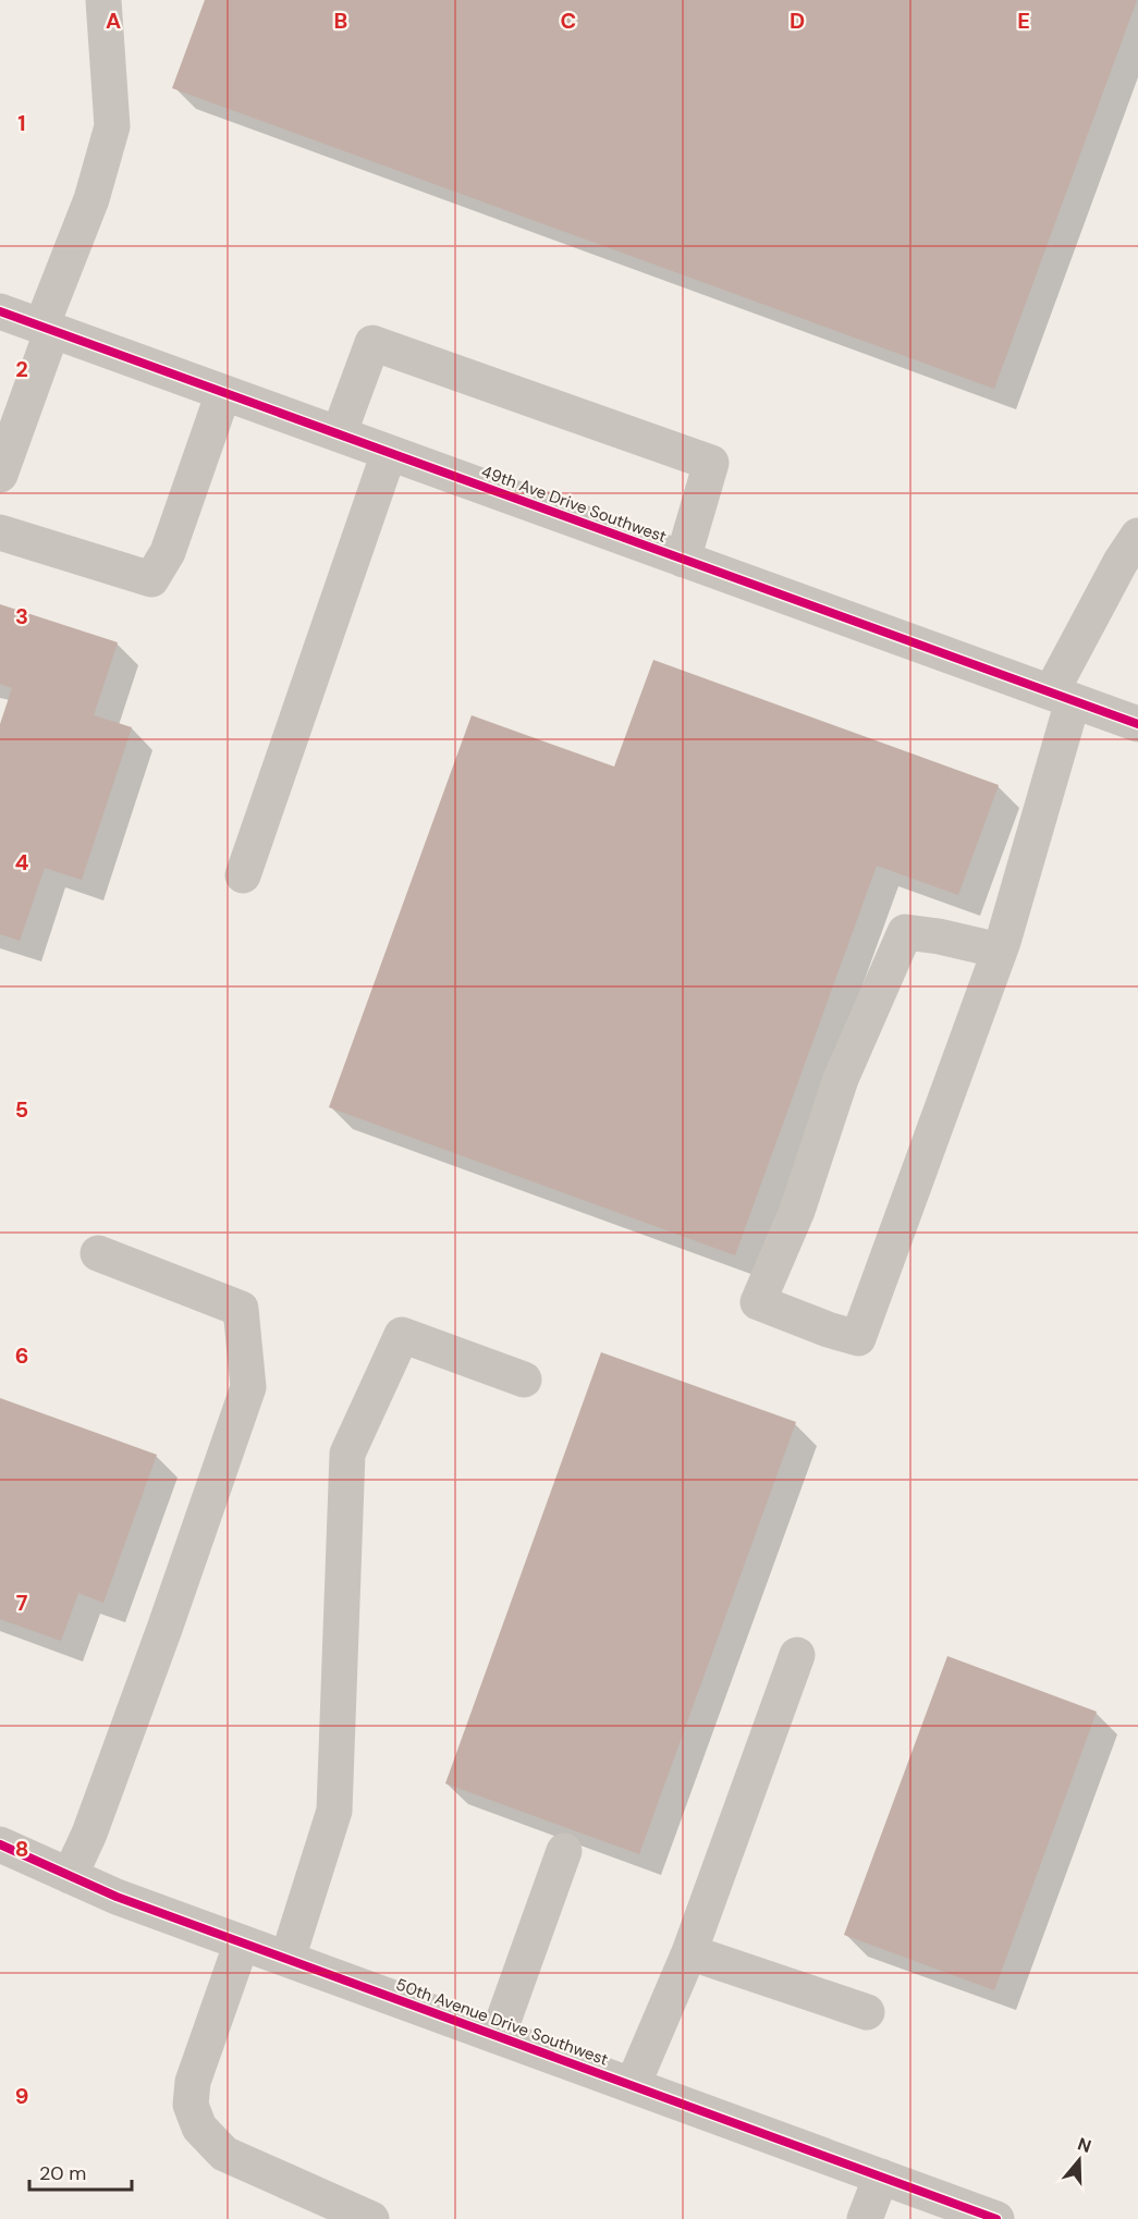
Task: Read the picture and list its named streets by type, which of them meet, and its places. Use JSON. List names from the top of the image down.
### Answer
{
  "streets": {
    "street": ["49th Ave Drive Southwest", "50th Avenue Drive Southwest"]
  },
  "scale_bar": "20 m",
  "north": "top",
  "grid": {
    "columns": [
      "A",
      "B",
      "C",
      "D",
      "E"
    ],
    "rows": [
      "1",
      "2",
      "3",
      "4",
      "5",
      "6",
      "7",
      "8",
      "9"
    ]
  }
}
